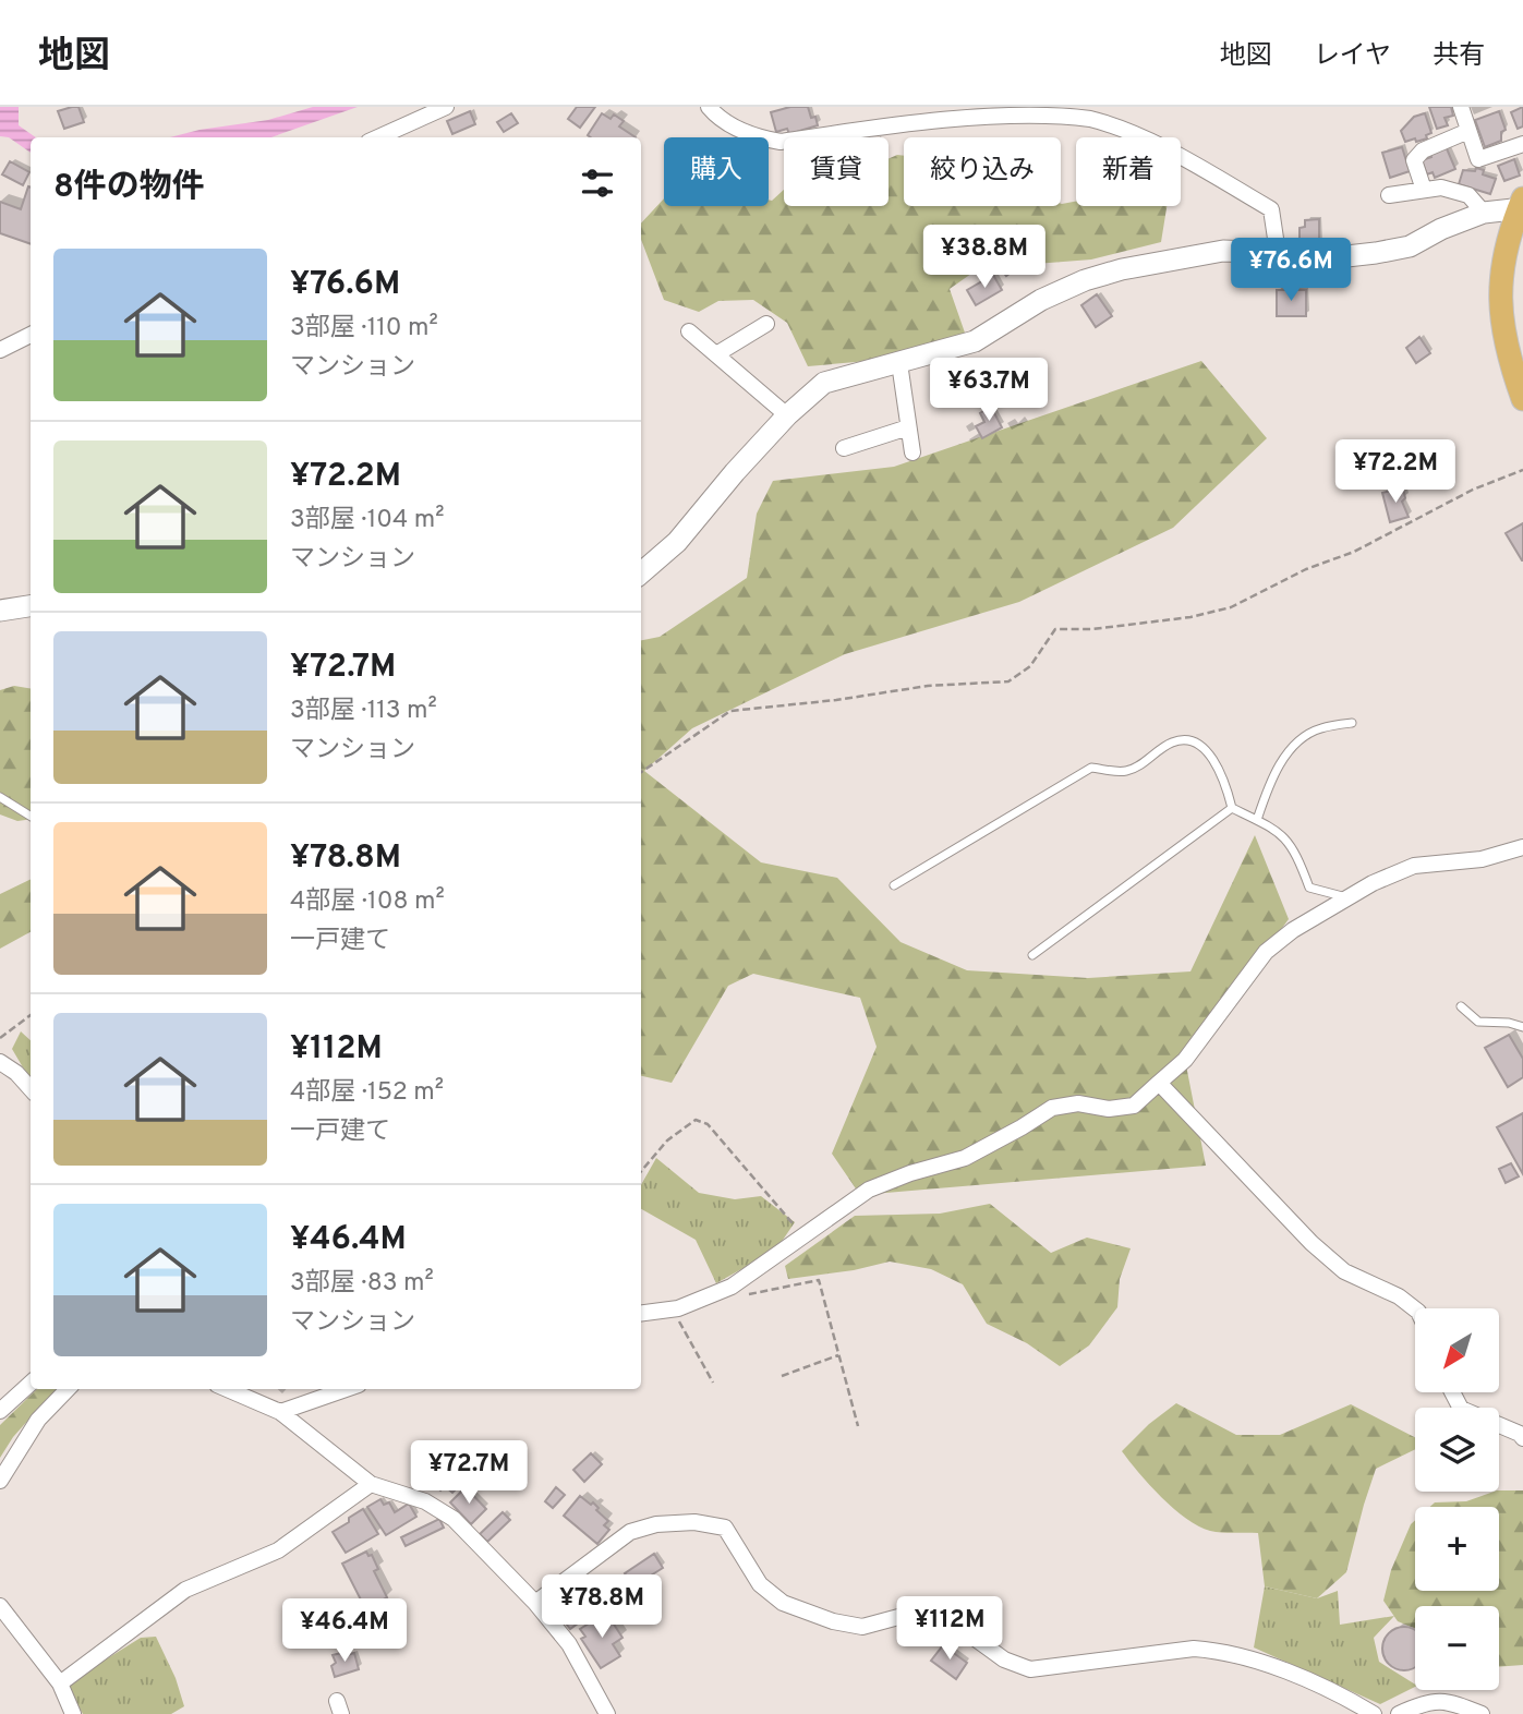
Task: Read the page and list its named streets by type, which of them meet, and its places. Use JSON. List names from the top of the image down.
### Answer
{
  "north": "bottom left",
  "page": {
    "header": "地図",
    "nav": ["地図", "レイヤ", "共有"],
    "chip": [
      "購入",
      "賃貸",
      "絞り込み",
      "新着"
    ],
    "heading": "8件の物件",
    "price": [
      "¥38.8M",
      "¥76.6M",
      "¥63.7M",
      "¥72.2M",
      "¥72.7M",
      "¥78.8M",
      "¥112M",
      "¥46.4M"
    ],
    "list": [
      {
        "name": "¥76.6M",
        "note": "3部屋 · 110 m² · マンション"
      },
      {
        "name": "¥72.2M",
        "note": "3部屋 · 104 m² · マンション"
      },
      {
        "name": "¥72.7M",
        "note": "3部屋 · 113 m² · マンション"
      },
      {
        "name": "¥78.8M",
        "note": "4部屋 · 108 m² · 一戸建て"
      },
      {
        "name": "¥112M",
        "note": "4部屋 · 152 m² · 一戸建て"
      },
      {
        "name": "¥46.4M",
        "note": "3部屋 · 83 m² · マンション"
      }
    ],
    "map_buttons": ["+", "−"]
  }
}
